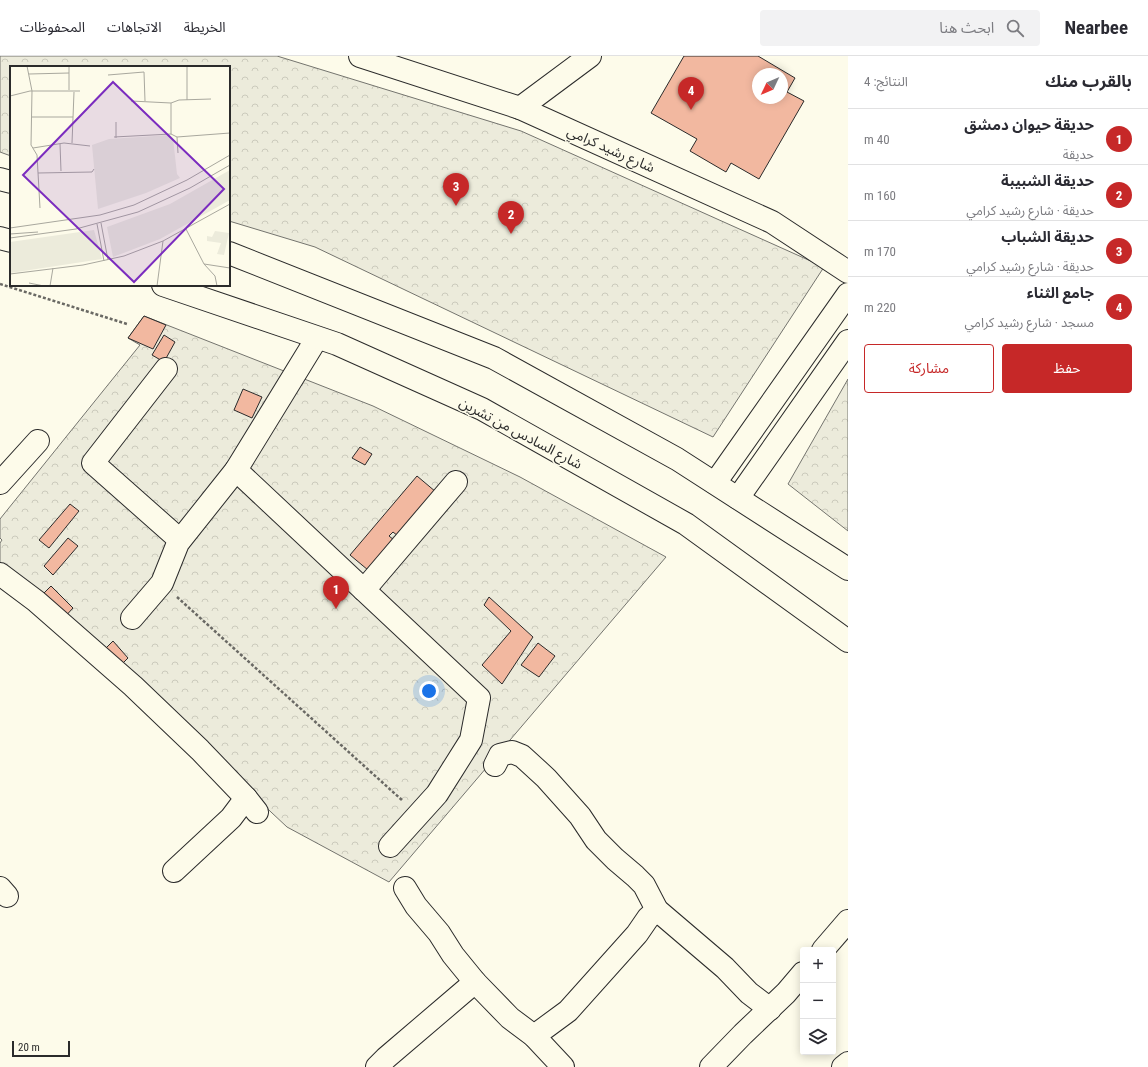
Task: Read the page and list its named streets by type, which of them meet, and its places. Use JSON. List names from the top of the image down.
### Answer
{
  "streets": {
    "main road": ["شارع رشيد كرامي", "شارع السادس من تشرين"]
  },
  "scale_bar": "20 m",
  "north": "bottom left",
  "page": {
    "header": "Nearbee",
    "search": "ابحث هنا",
    "nav": ["الخريطة", "الاتجاهات", "المحفوظات"],
    "heading": ["بالقرب منك", "النتائج: 4"],
    "pins": [
      "4",
      "3",
      "2",
      "1"
    ],
    "list": [
      {
        "mark": "1",
        "name": "حديقة حيوان دمشق",
        "note": "حديقة",
        "value": "40 m"
      },
      {
        "mark": "2",
        "name": "حديقة الشبيبة",
        "note": "حديقة · شارع رشيد كرامي",
        "value": "160 m"
      },
      {
        "mark": "3",
        "name": "حديقة الشباب",
        "note": "حديقة · شارع رشيد كرامي",
        "value": "170 m"
      },
      {
        "mark": "4",
        "name": "جامع الثناء",
        "note": "مسجد · شارع رشيد كرامي",
        "value": "220 m"
      }
    ],
    "buttons": ["حفظ", "مشاركة"],
    "map_buttons": ["+", "−"],
    "scale": "20 m"
  }
}
